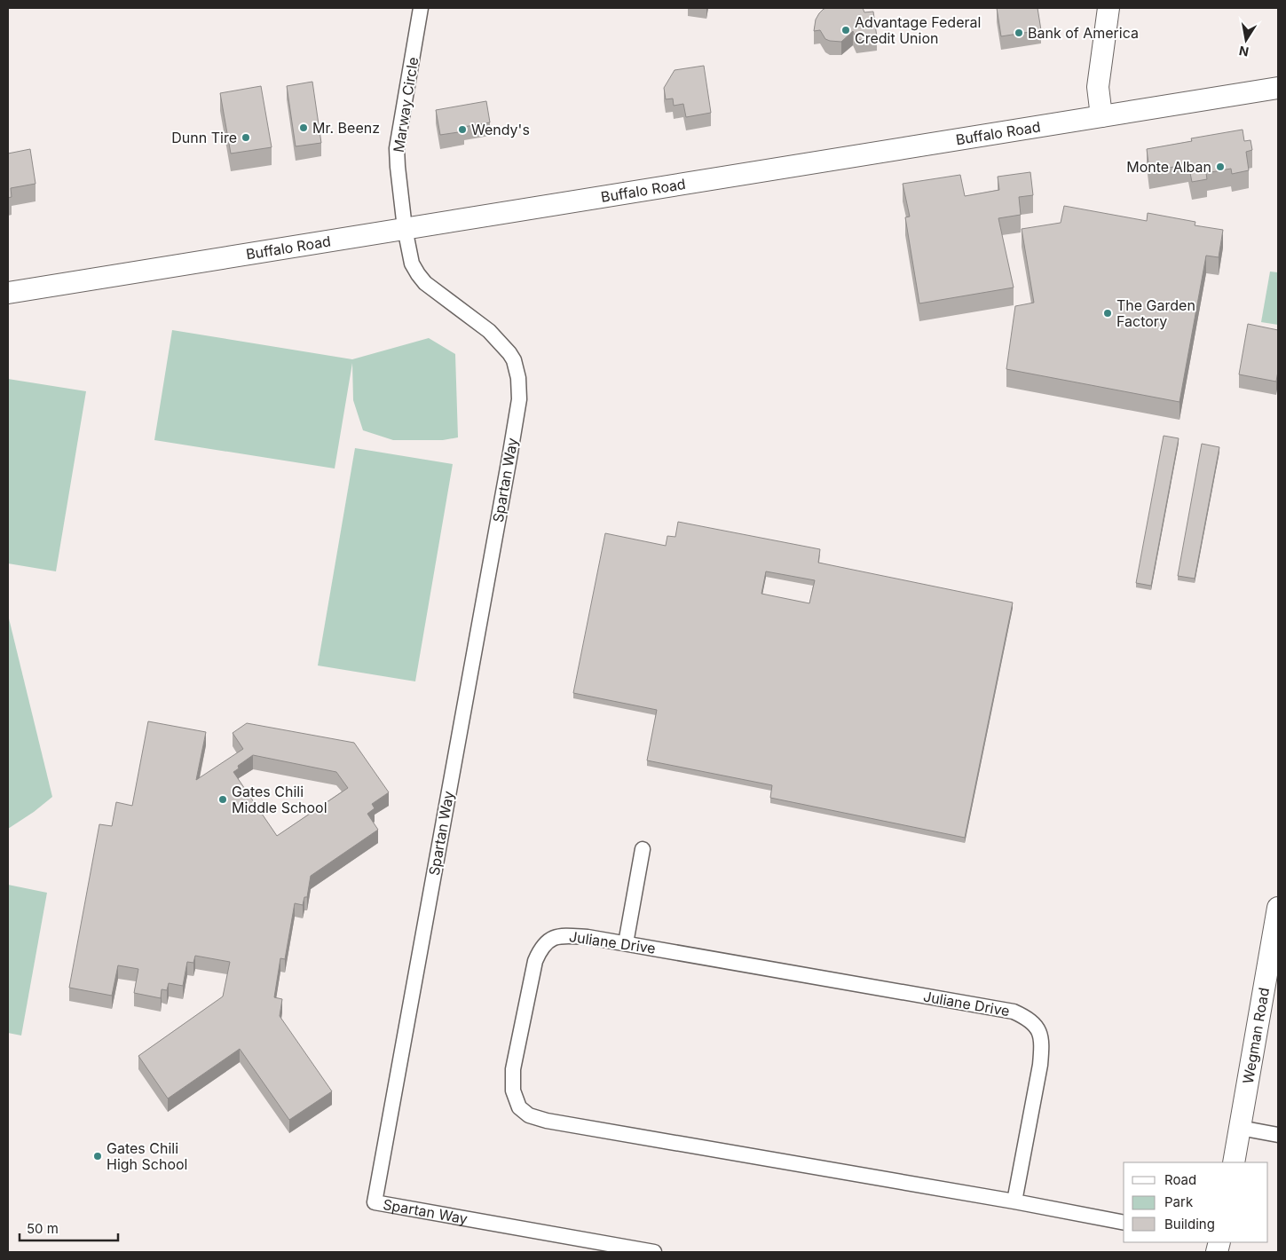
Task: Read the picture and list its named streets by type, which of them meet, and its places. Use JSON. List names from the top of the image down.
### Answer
{
  "streets": {
    "main road": ["Buffalo Road", "Wegman Road"],
    "street": ["Marway Circle", "Spartan Way", "Juliane Drive"]
  },
  "crossings": [
    ["Marway Circle", "Buffalo Road"],
    ["Marway Circle", "Spartan Way"],
    ["Buffalo Road", "Spartan Way"]
  ],
  "places": [
    "Advantage Federal Credit Union",
    "Bank of America",
    "Mr. Beenz",
    "Wendy's",
    "Dunn Tire",
    "Monte Alban",
    "The Garden Factory",
    "Gates Chili Middle School",
    "Gates Chili High School"
  ],
  "legend": ["Road", "Park", "Building"],
  "scale_bar": "50 m",
  "north": "bottom"
}
